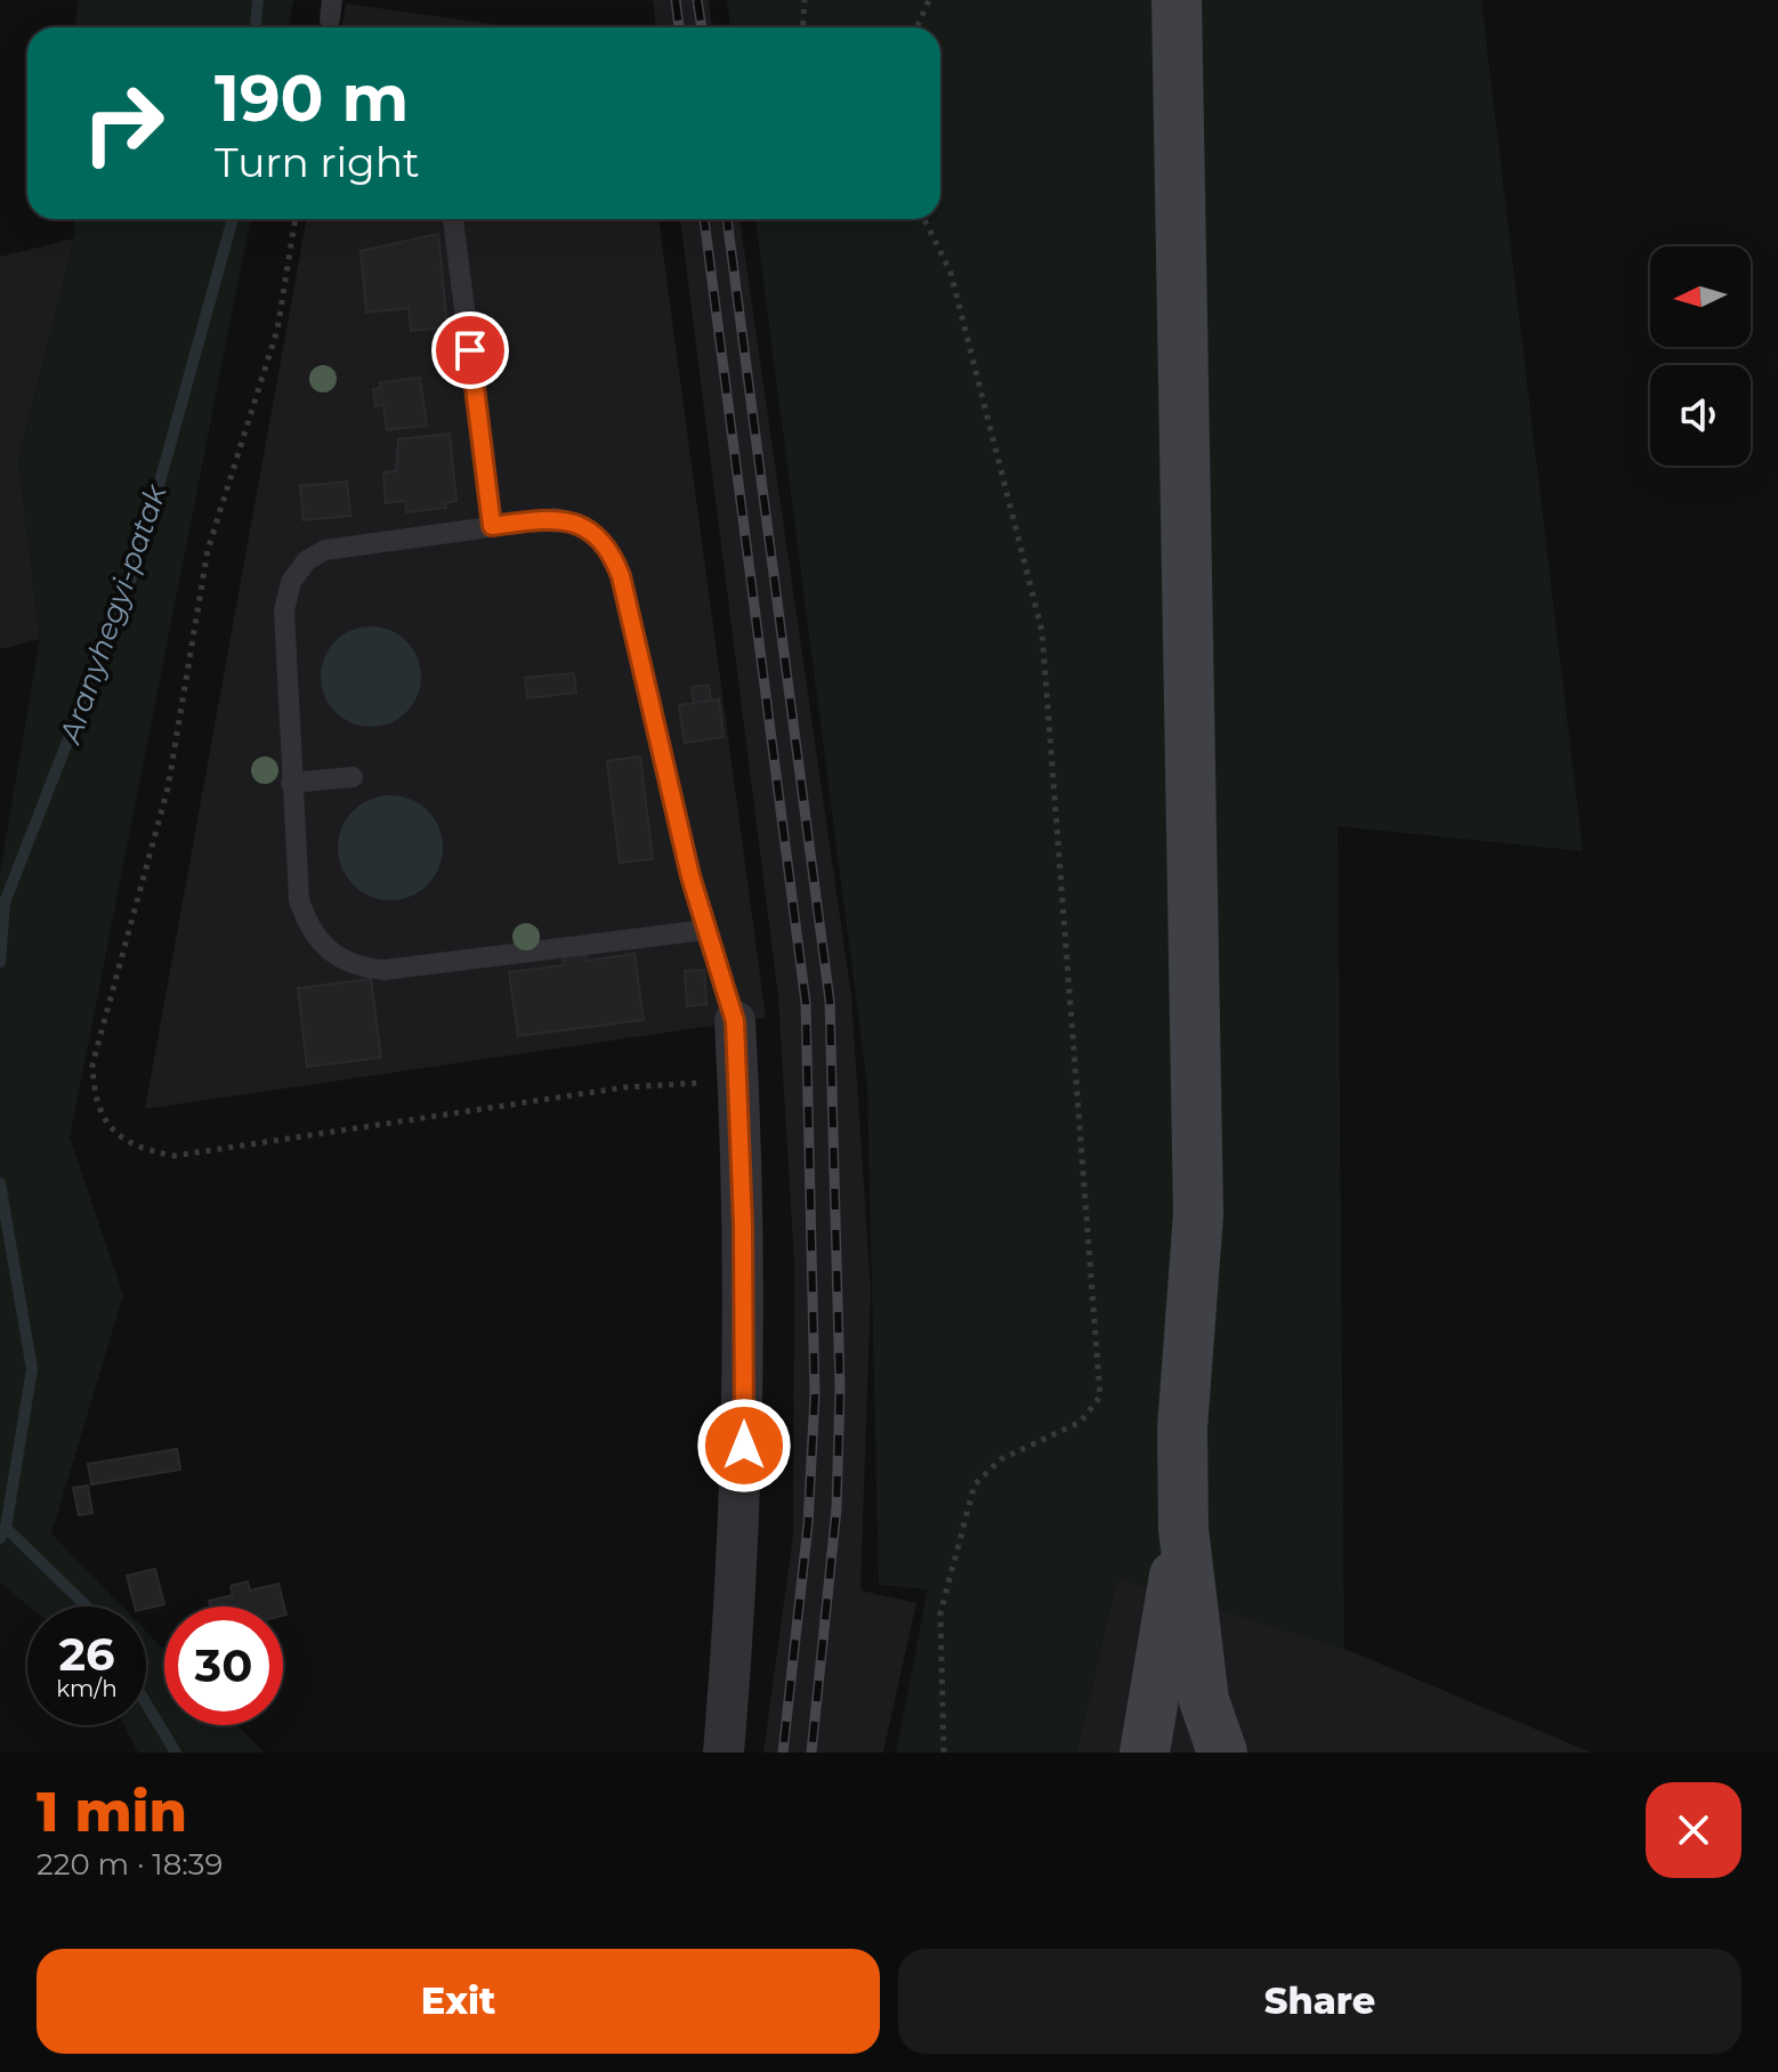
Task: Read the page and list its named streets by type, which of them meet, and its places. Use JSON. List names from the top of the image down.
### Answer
{
  "water": ["Aranyhegyi-patak"],
  "north": "left",
  "page": {
    "turn": ["190 m", "Turn right"],
    "speed": "26 km/h",
    "limit": "30",
    "heading": ["1 min", "220 m · 18:39"],
    "buttons": ["Exit", "Share"]
  }
}
